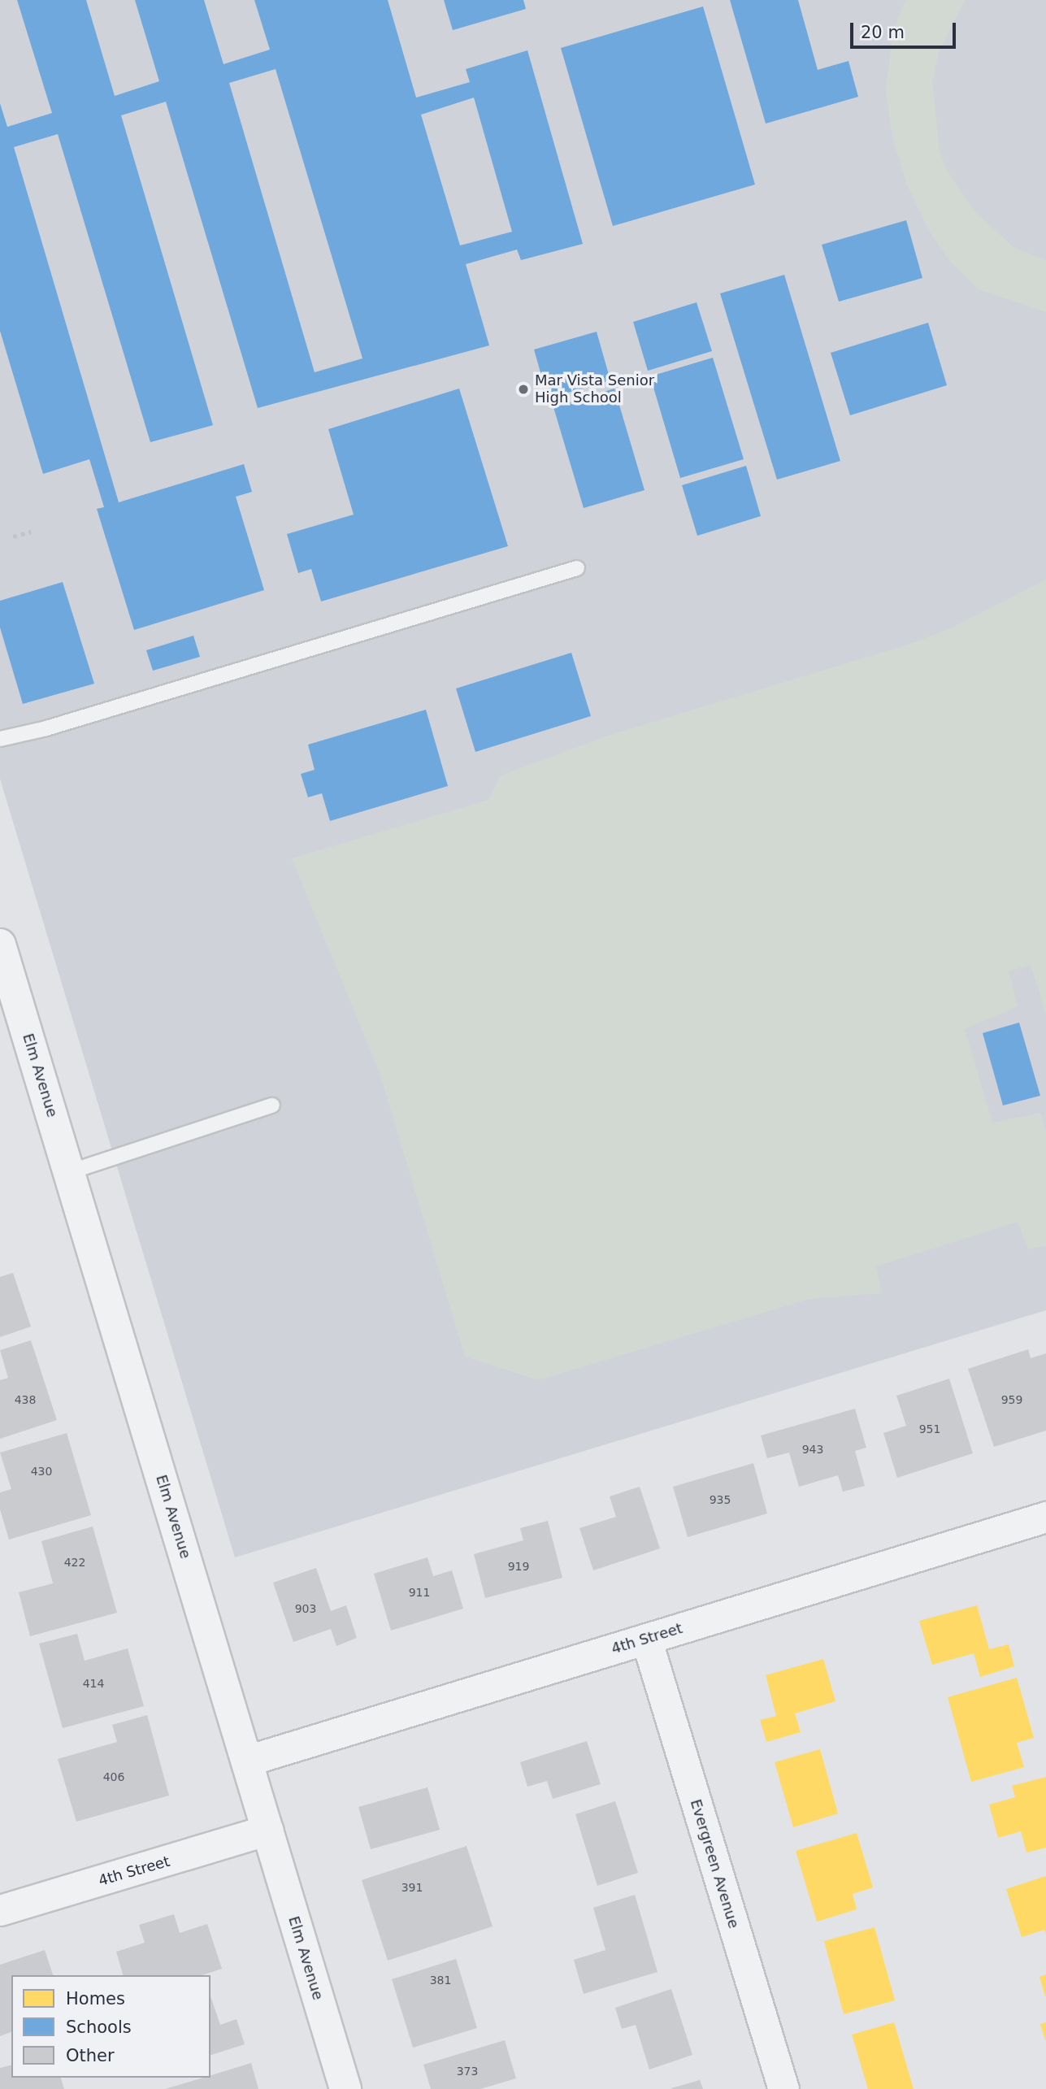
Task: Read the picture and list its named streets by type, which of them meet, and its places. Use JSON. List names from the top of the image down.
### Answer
{
  "streets": {
    "street": ["Elm Avenue", "4th Street", "Evergreen Avenue"]
  },
  "crossings": [
    ["Elm Avenue", "4th Street"],
    ["4th Street", "Evergreen Avenue"]
  ],
  "places": ["Mar Vista Senior High School"],
  "house_numbers": [
    "438",
    "959",
    "951",
    "943",
    "430",
    "935",
    "422",
    "919",
    "911",
    "903",
    "414",
    "406",
    "391",
    "381",
    "373"
  ],
  "legend": ["Homes", "Schools", "Other"],
  "scale_bar": "20 m"
}
